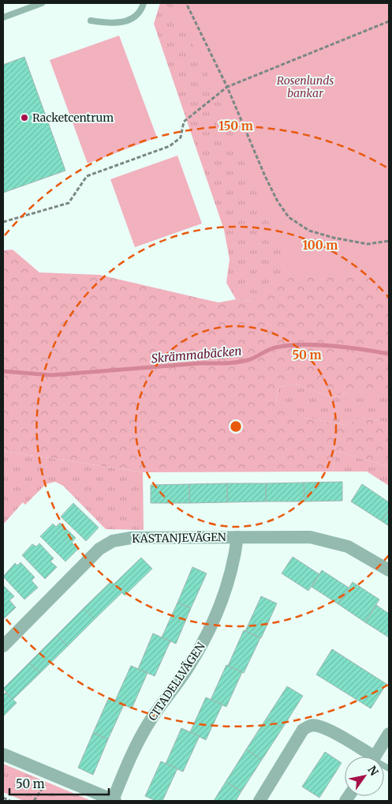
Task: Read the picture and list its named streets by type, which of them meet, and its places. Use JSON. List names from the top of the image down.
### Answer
{
  "streets": {
    "street": ["KASTANJEVÄGEN", "CITADELLVÄGEN"]
  },
  "crossings": [
    ["KASTANJEVÄGEN", "CITADELLVÄGEN"]
  ],
  "water": ["Skrämmabäcken"],
  "parks": ["Rosenlunds bankar"],
  "places": ["Racketcentrum"],
  "scale_bar": "50 m",
  "north": "top right",
  "rings": ["150 m", "100 m", "50 m"]
}
